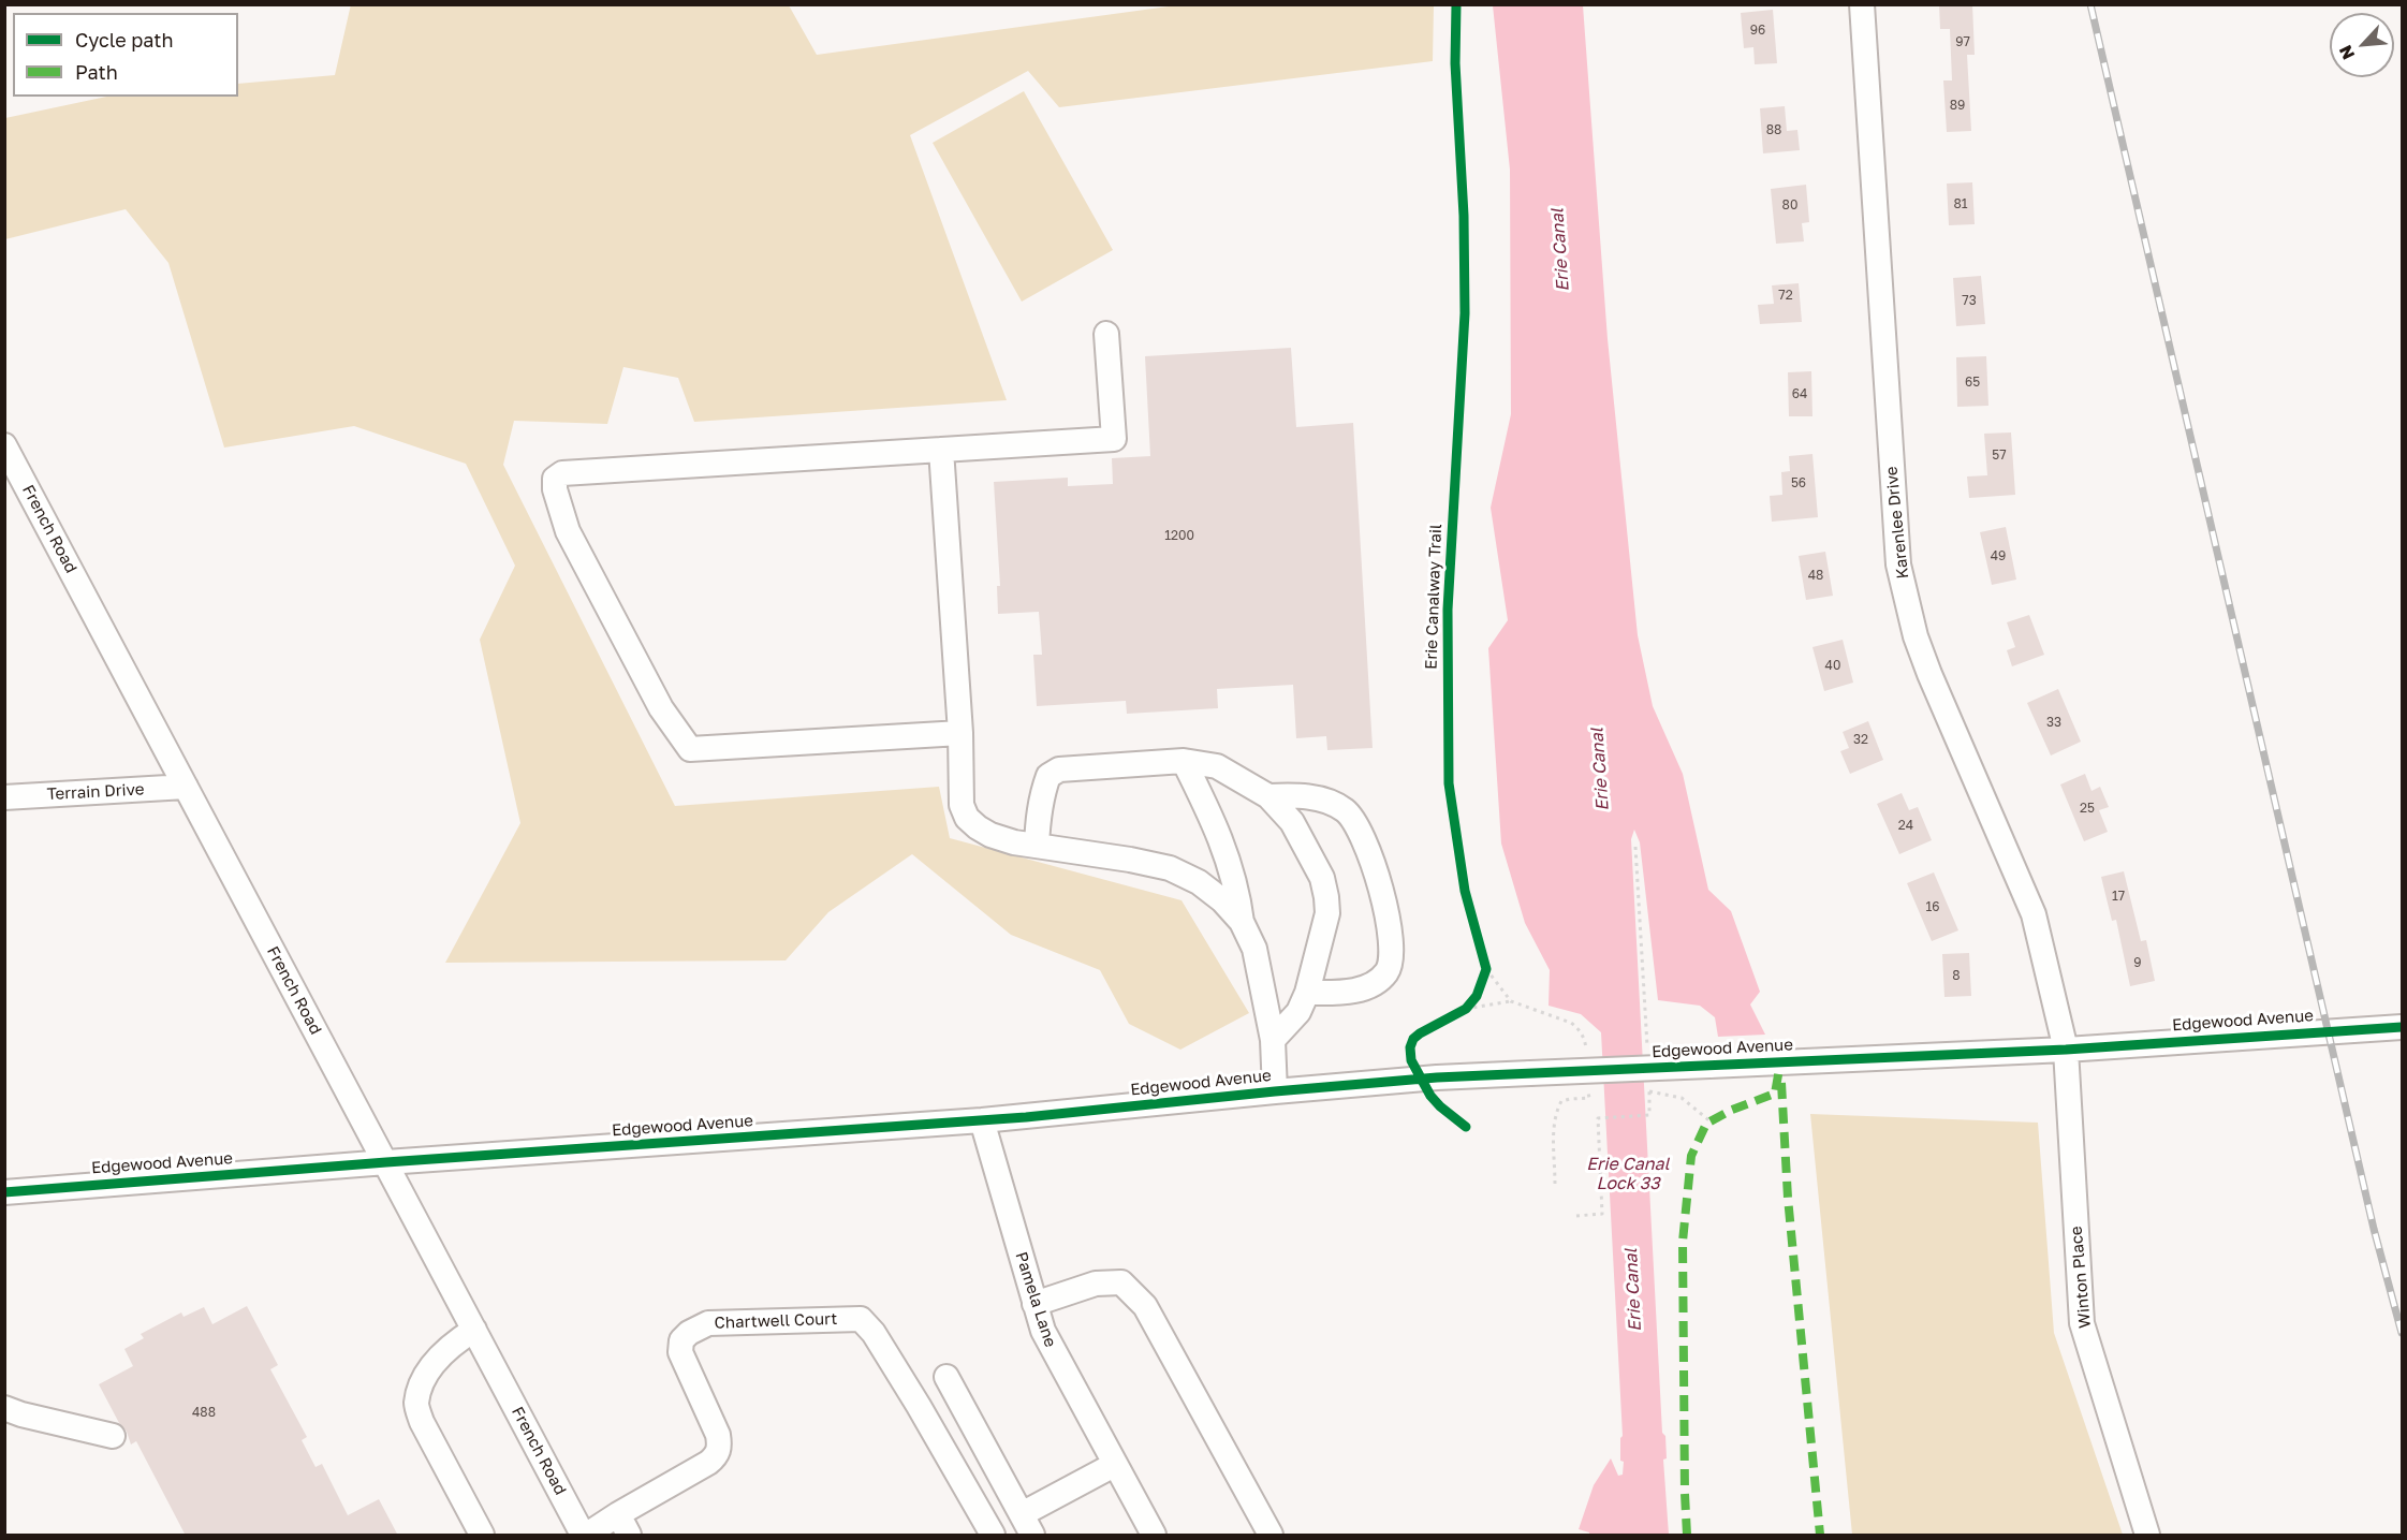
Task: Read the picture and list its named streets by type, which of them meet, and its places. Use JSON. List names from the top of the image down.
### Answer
{
  "streets": {
    "street": [
      "Karenlee Drive",
      "French Road",
      "Terrain Drive",
      "Edgewood Avenue",
      "Winton Place",
      "Pamela Lane",
      "Chartwell Court"
    ],
    "cycle path": ["Erie Canalway Trail"]
  },
  "crossings": [
    ["Karenlee Drive", "Edgewood Avenue"],
    ["Karenlee Drive", "Winton Place"],
    ["French Road", "Terrain Drive"],
    ["French Road", "Edgewood Avenue"],
    ["French Road", "Chartwell Court"],
    ["Edgewood Avenue", "Winton Place"],
    ["Edgewood Avenue", "Pamela Lane"]
  ],
  "water": ["Erie Canal", "Erie Canal Lock 33"],
  "house_numbers": [
    "96",
    "97",
    "89",
    "88",
    "81",
    "80",
    "72",
    "73",
    "65",
    "64",
    "57",
    "56",
    "1200",
    "49",
    "48",
    "40",
    "33",
    "32",
    "25",
    "24",
    "17",
    "16",
    "9",
    "8",
    "488"
  ],
  "legend": ["Cycle path", "Path"],
  "north": "bottom left"
}
